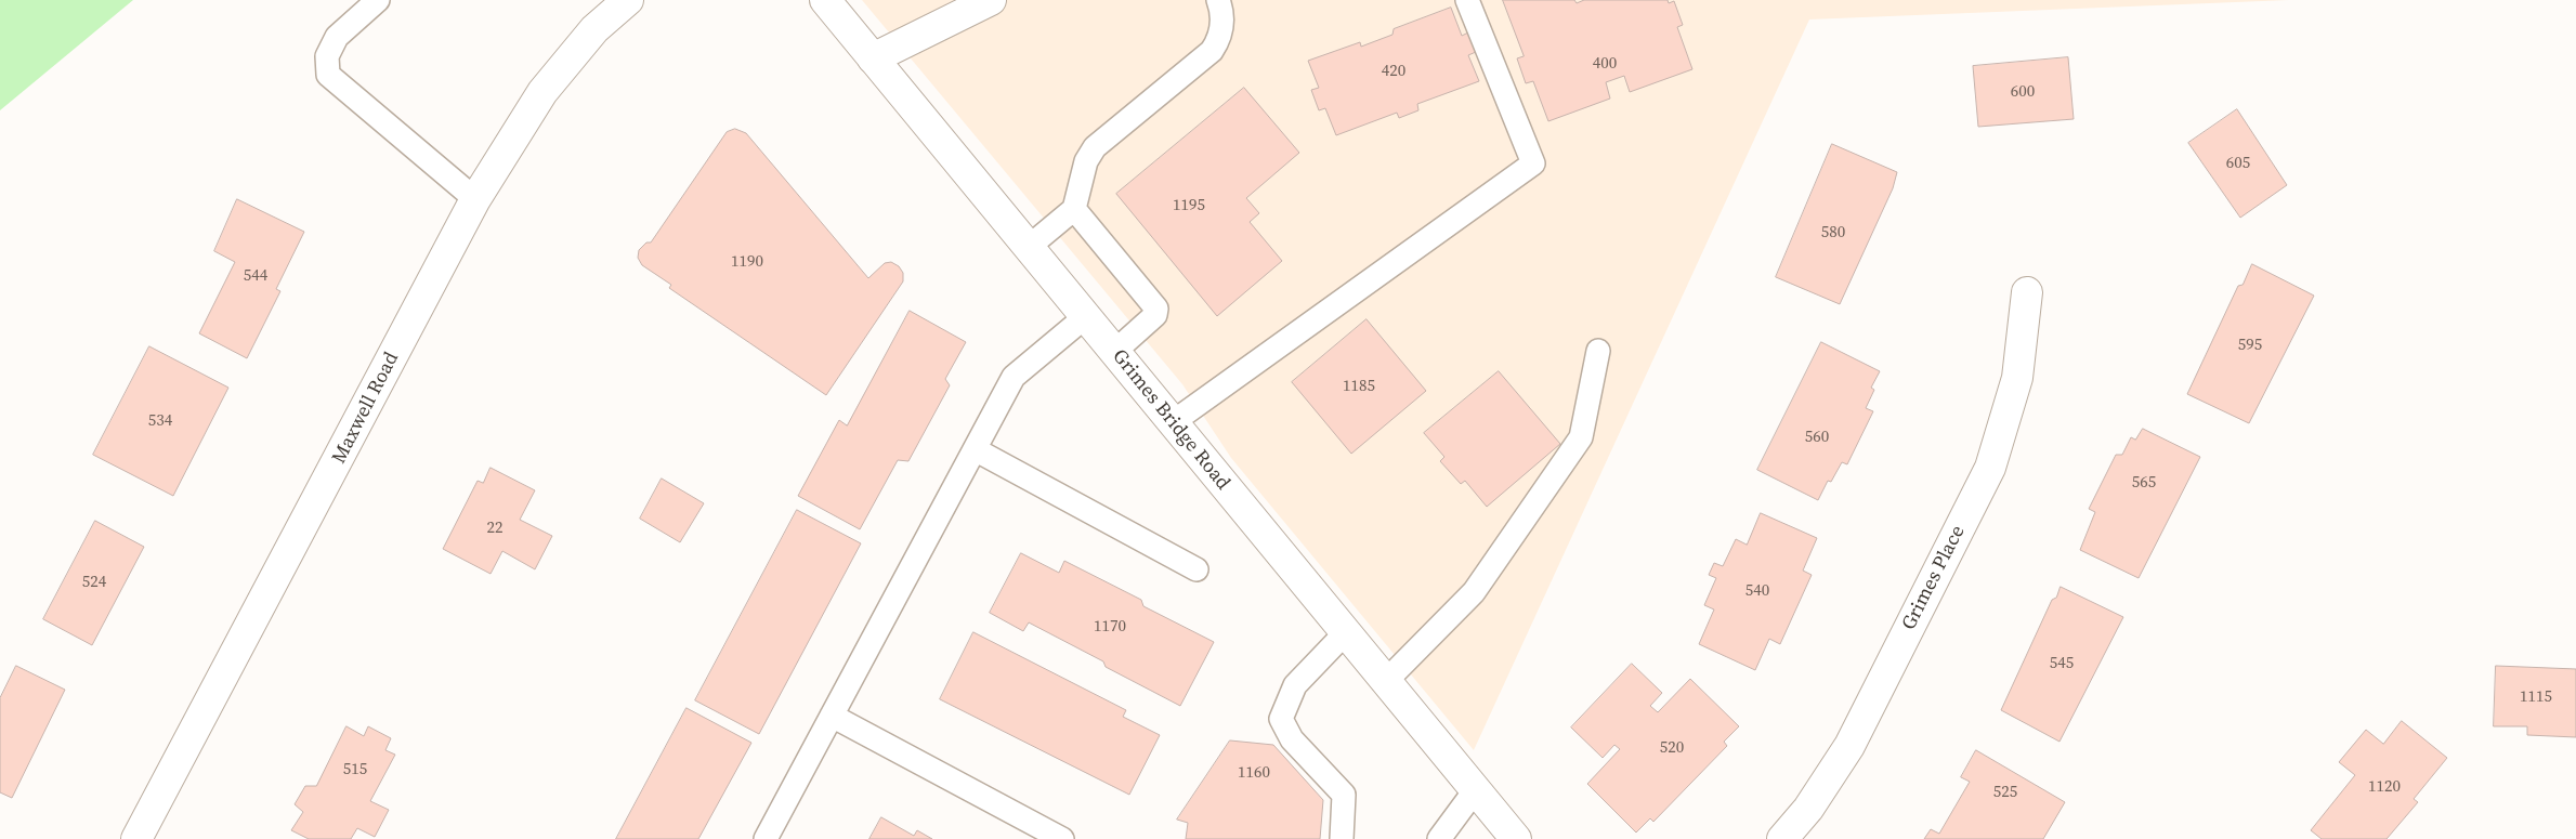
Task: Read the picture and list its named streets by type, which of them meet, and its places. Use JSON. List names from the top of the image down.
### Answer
{
  "streets": {
    "street": ["Maxwell Road", "Grimes Bridge Road", "Grimes Place"]
  },
  "house_numbers": [
    "400",
    "420",
    "600",
    "605",
    "1195",
    "580",
    "1190",
    "544",
    "595",
    "1185",
    "534",
    "560",
    "565",
    "22",
    "524",
    "540",
    "1170",
    "545",
    "1115",
    "520",
    "515",
    "1160",
    "1120",
    "525"
  ]
}
